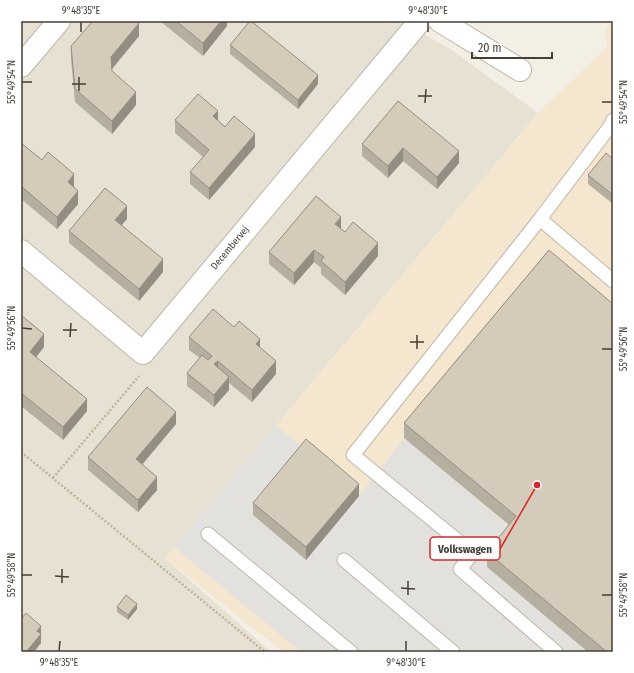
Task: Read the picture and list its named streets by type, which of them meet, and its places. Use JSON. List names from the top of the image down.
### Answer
{
  "streets": {
    "street": ["Decembervej"]
  },
  "places": ["Volkswagen"],
  "scale_bar": "20 m",
  "coordinates": [
    "9°48'35\"E",
    "9°48'30\"E",
    "55°49'54\"N",
    "55°49'56\"N",
    "55°49'58\"N"
  ]
}
